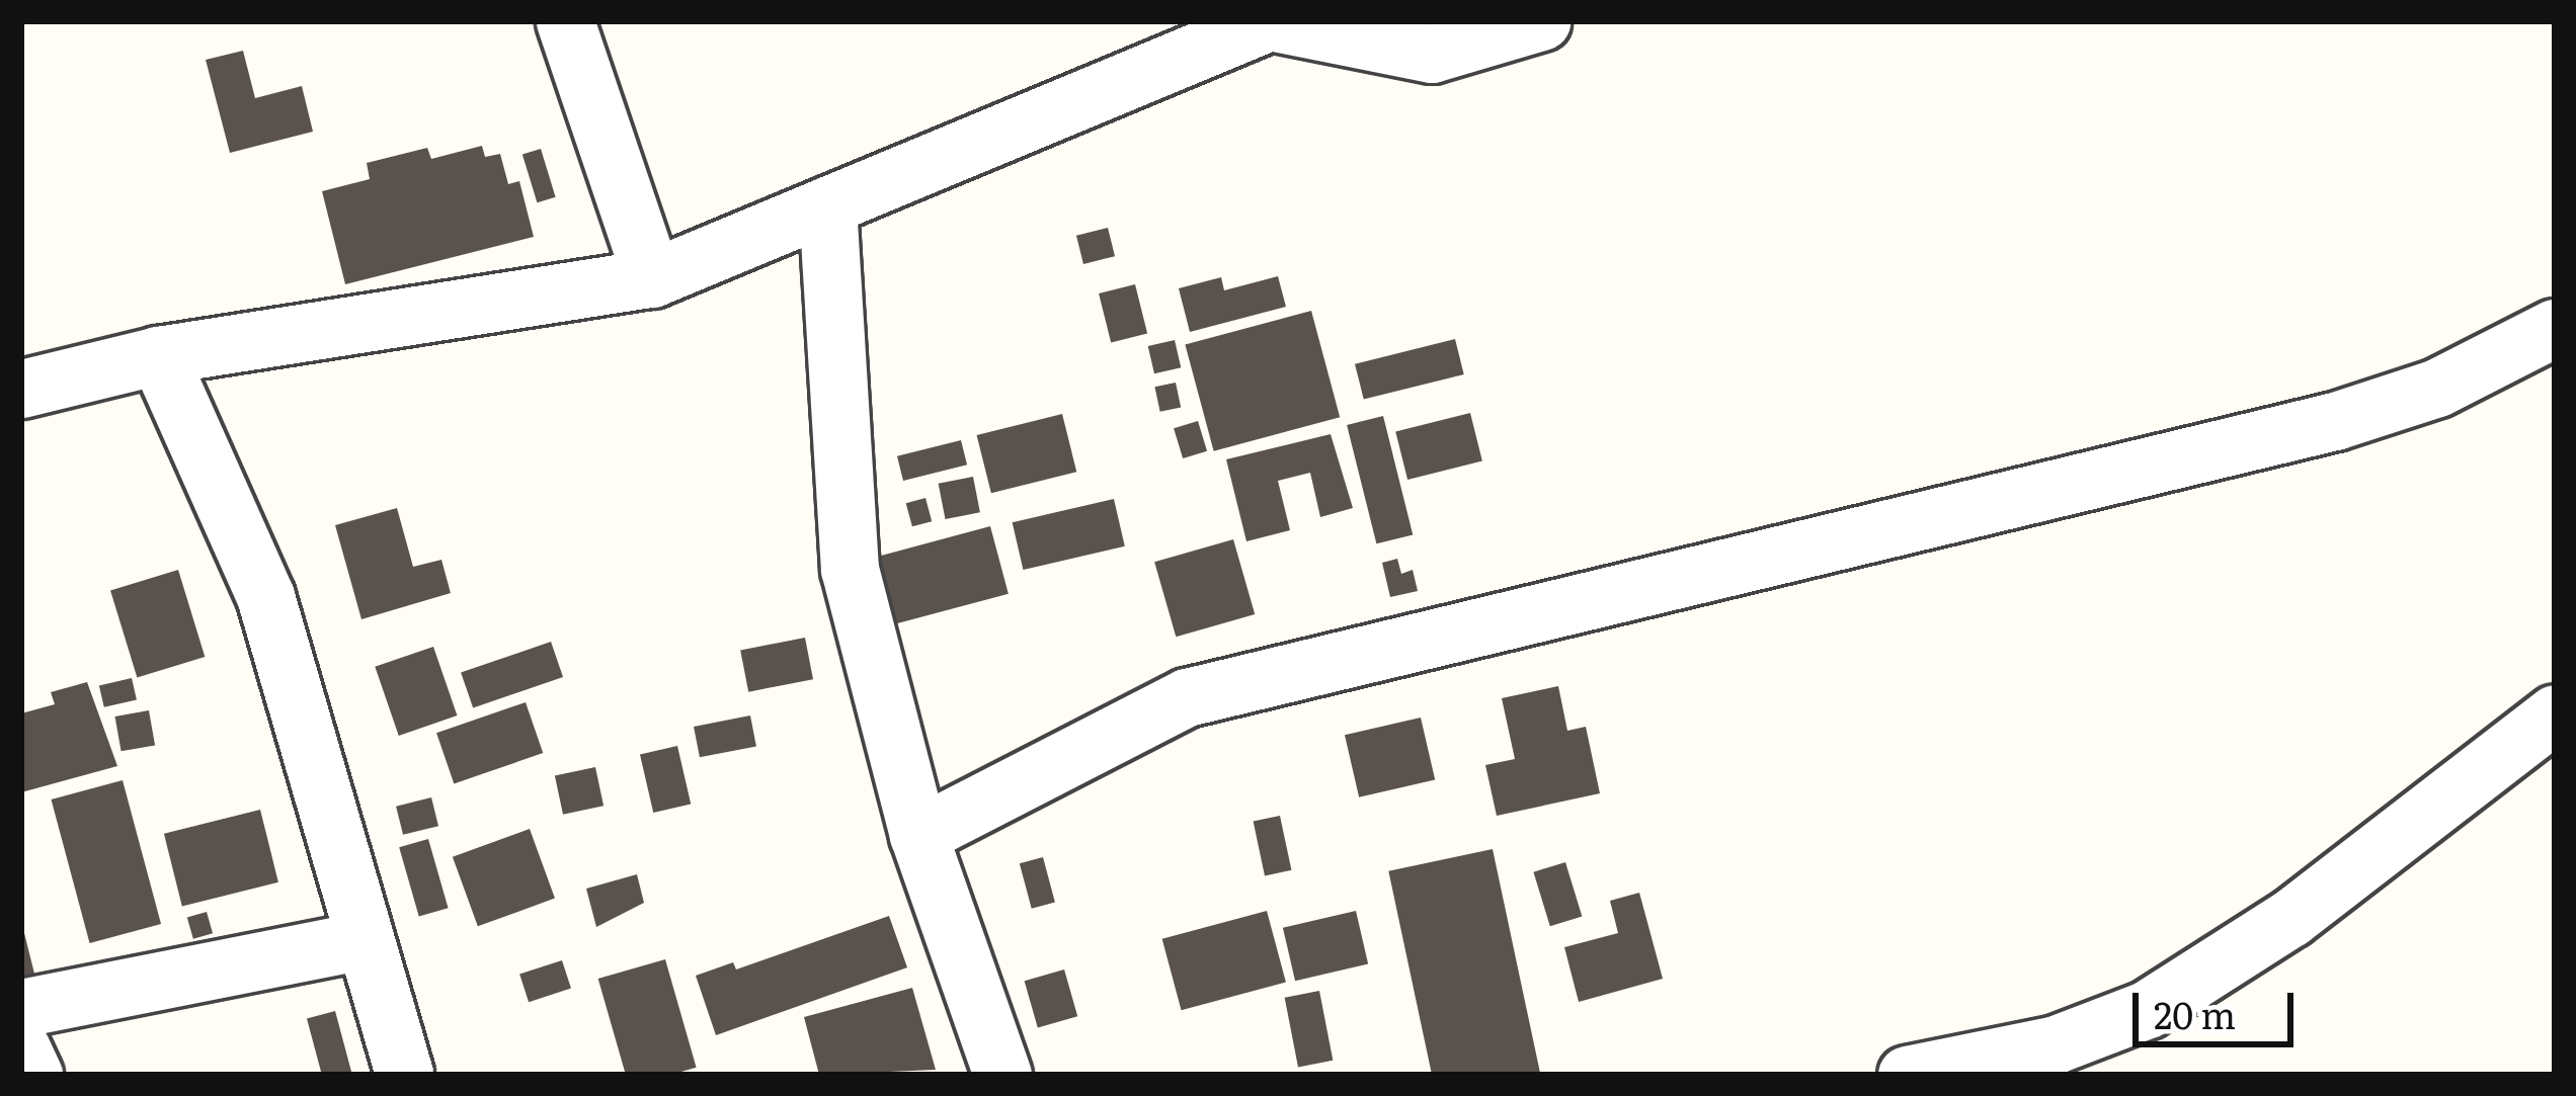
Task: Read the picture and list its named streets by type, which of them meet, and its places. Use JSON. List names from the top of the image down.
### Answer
{
  "scale_bar": "20 m"
}
